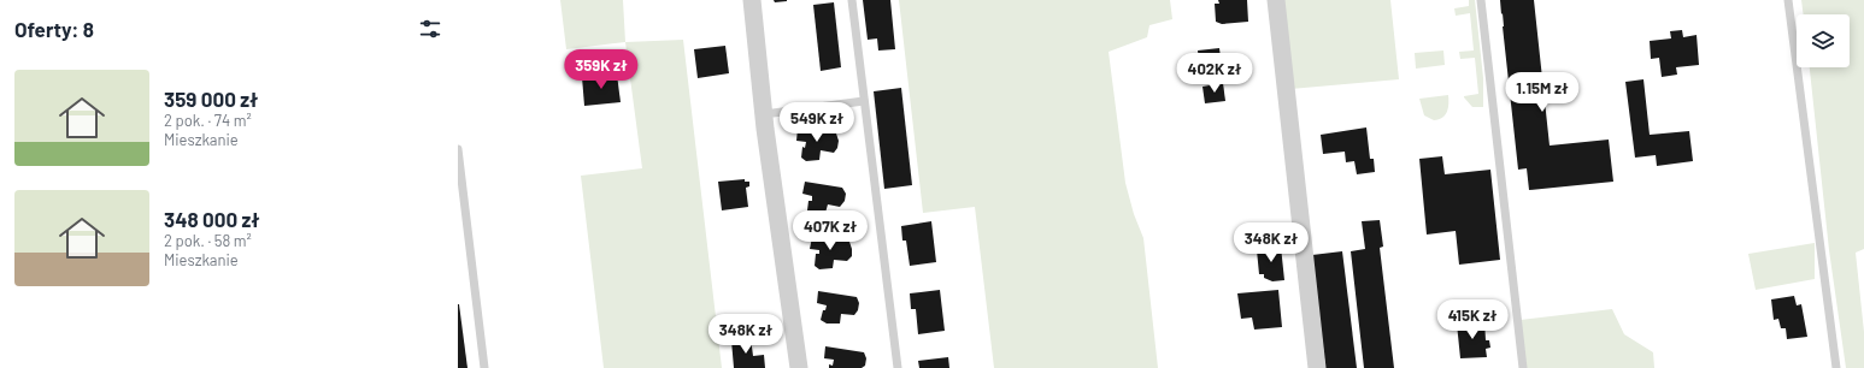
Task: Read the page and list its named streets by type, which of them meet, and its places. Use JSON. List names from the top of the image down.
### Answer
{
  "page": {
    "heading": "Oferty: 8",
    "price": [
      "359K zł",
      "402K zł",
      "1.15M zł",
      "549K zł",
      "407K zł",
      "348K zł",
      "415K zł",
      "348K zł"
    ],
    "list": [
      {
        "name": "359 000 zł",
        "note": "2 pok. · 74 m² · Mieszkanie"
      },
      {
        "name": "348 000 zł",
        "note": "2 pok. · 58 m² · Mieszkanie"
      }
    ]
  }
}
